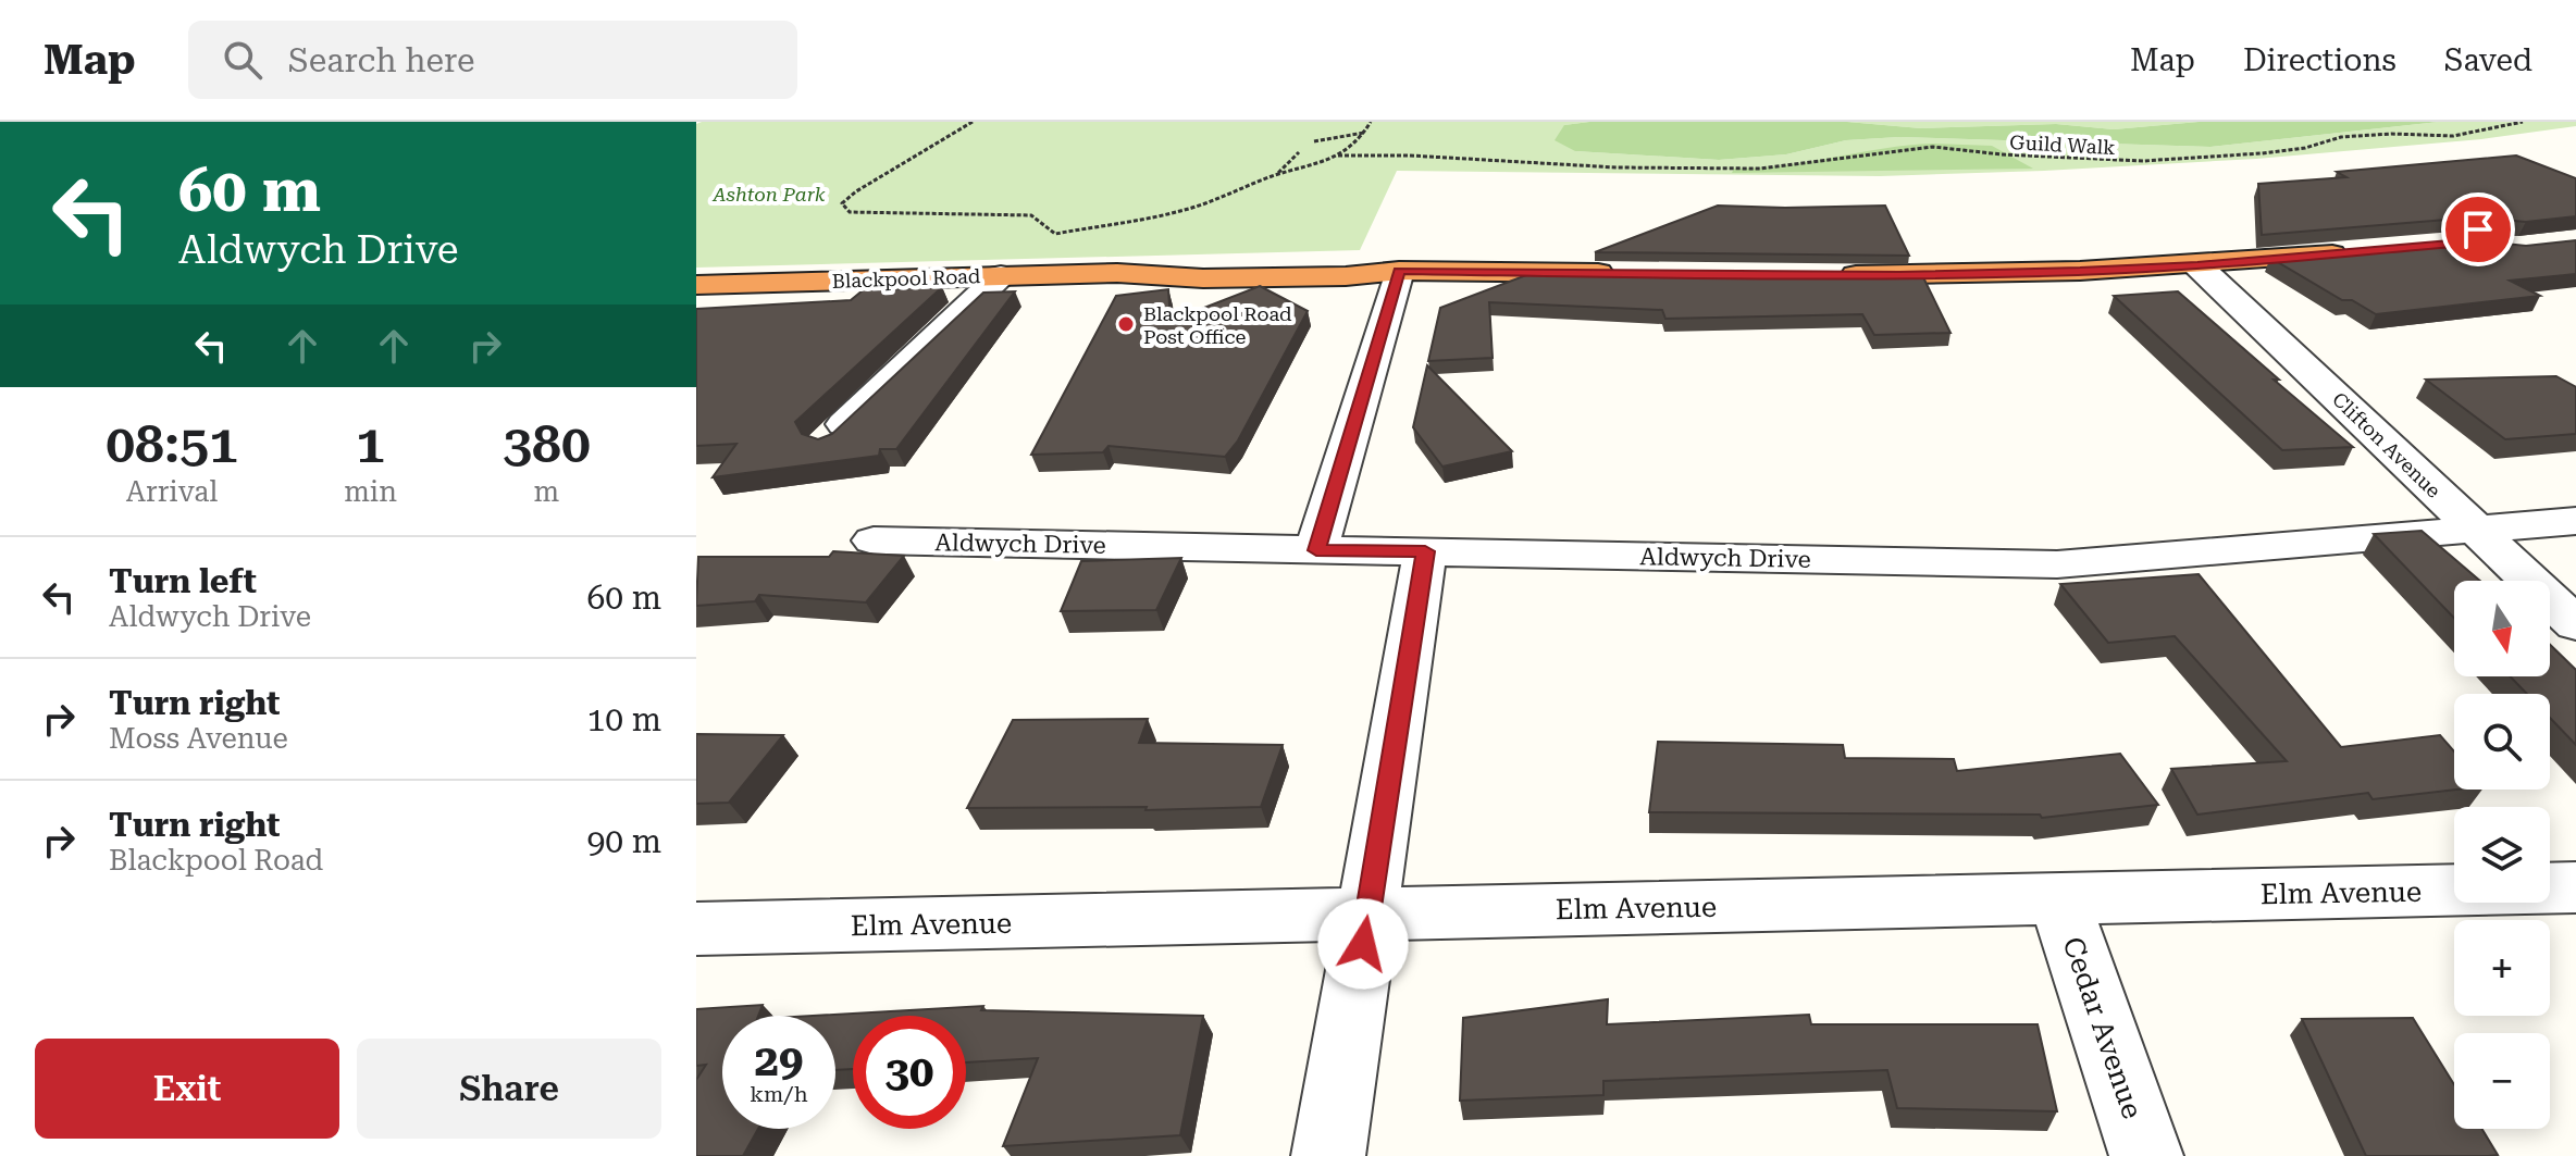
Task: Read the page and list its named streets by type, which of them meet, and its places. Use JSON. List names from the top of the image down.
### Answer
{
  "streets": {
    "highway": ["Blackpool Road"],
    "street": [
      "Clifton Avenue",
      "Aldwych Drive",
      "Elm Avenue",
      "Cedar Avenue"
    ],
    "path": ["Guild Walk"]
  },
  "crossings": [
    ["Clifton Avenue", "Aldwych Drive"],
    ["Elm Avenue", "Cedar Avenue"]
  ],
  "parks": ["Ashton Park"],
  "places": ["Blackpool Road Post Office"],
  "north": "bottom",
  "page": {
    "header": "Map",
    "search": "Search here",
    "nav": ["Map", "Directions", "Saved"],
    "turn": ["60 m", "Aldwych Drive"],
    "eta": [
      "08:51",
      "Arrival",
      "1",
      "min",
      "380",
      "m"
    ],
    "list": [
      {
        "name": "Turn left",
        "note": "Aldwych Drive",
        "value": "60 m"
      },
      {
        "name": "Turn right",
        "note": "Moss Avenue",
        "value": "10 m"
      },
      {
        "name": "Turn right",
        "note": "Blackpool Road",
        "value": "90 m"
      }
    ],
    "map_buttons": ["+", "−"],
    "speed": "29 km/h",
    "limit": "30",
    "buttons": ["Exit", "Share"]
  }
}
